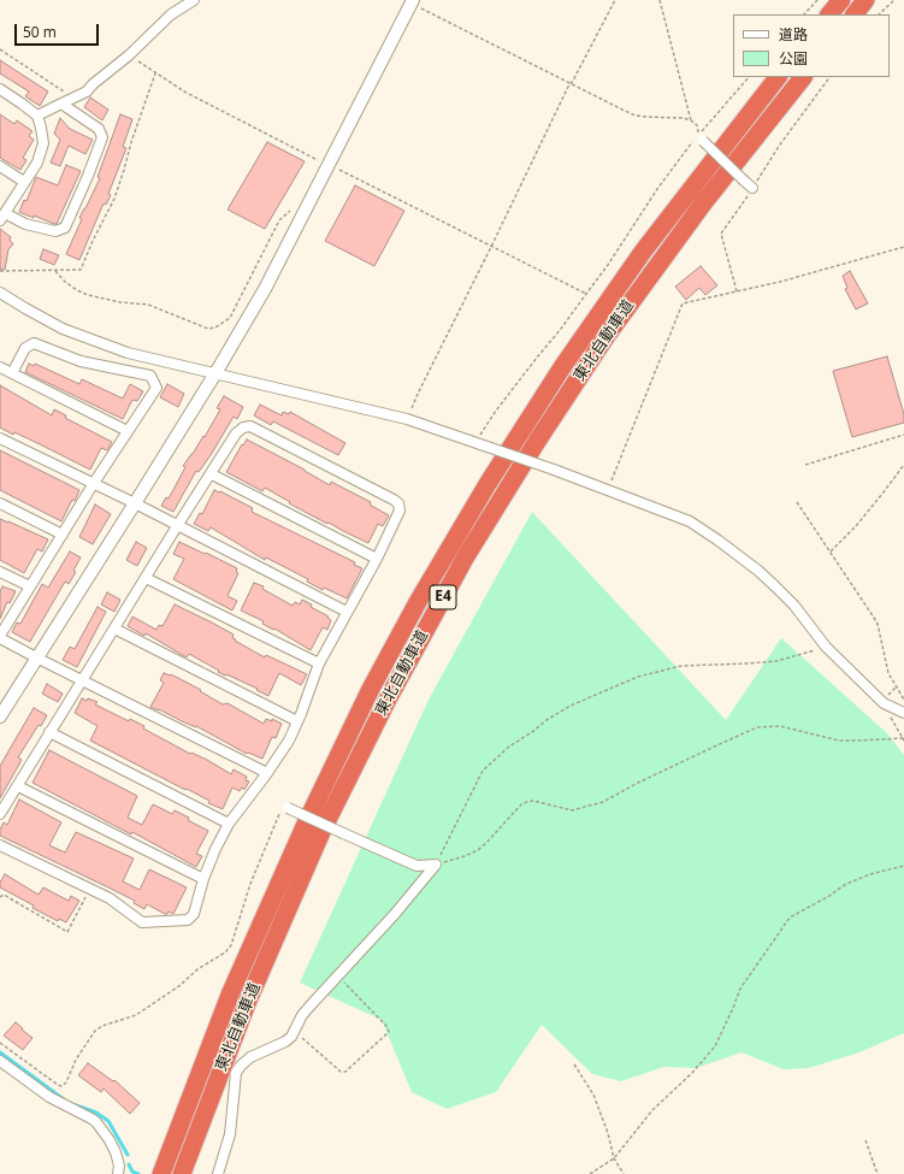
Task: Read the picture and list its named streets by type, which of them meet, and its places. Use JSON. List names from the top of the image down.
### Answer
{
  "streets": {
    "highway": ["東北自動車道", "E4"]
  },
  "legend": ["道路", "公園"],
  "scale_bar": "50 m"
}
